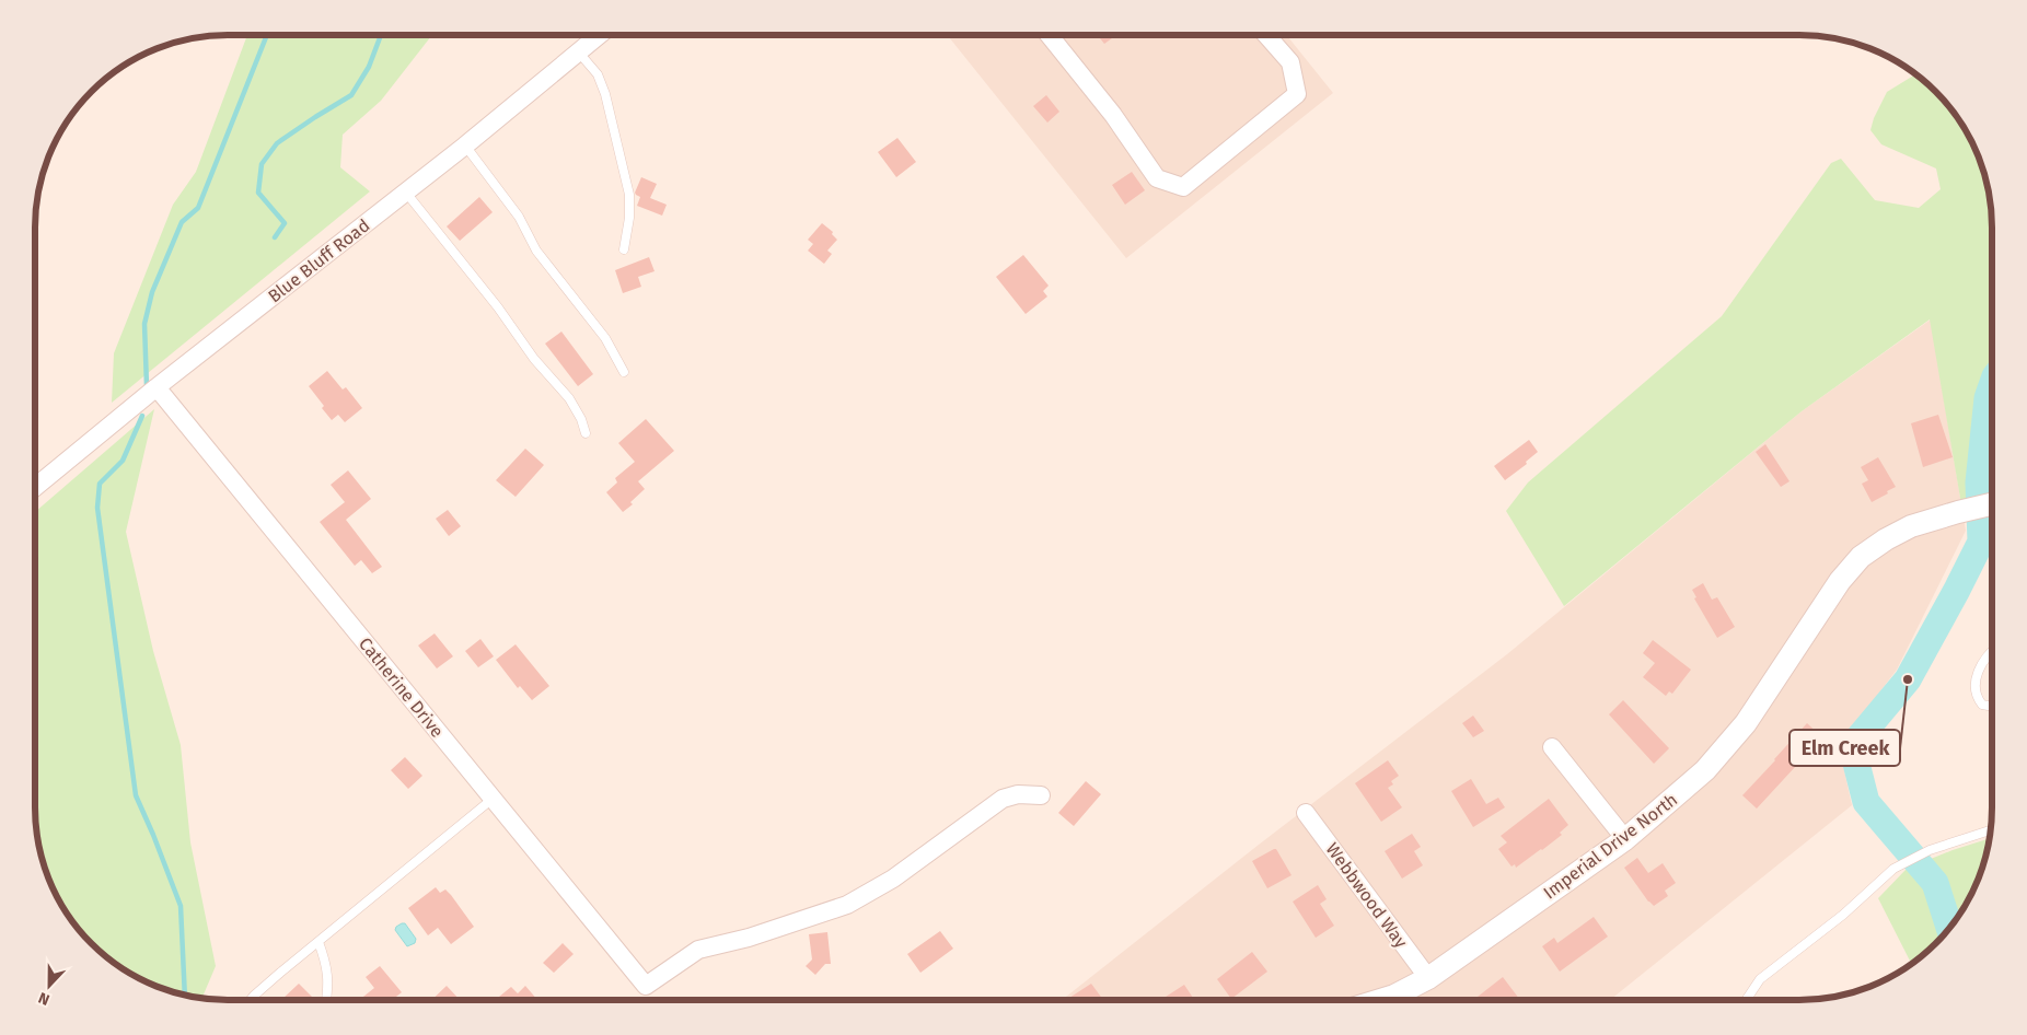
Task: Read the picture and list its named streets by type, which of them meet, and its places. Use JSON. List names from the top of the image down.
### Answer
{
  "streets": {
    "street": [
      "Blue Bluff Road",
      "Catherine Drive",
      "Imperial Drive North",
      "Webbwood Way"
    ]
  },
  "crossings": [
    ["Blue Bluff Road", "Catherine Drive"],
    ["Imperial Drive North", "Webbwood Way"]
  ],
  "places": ["Elm Creek"],
  "north": "bottom"
}
